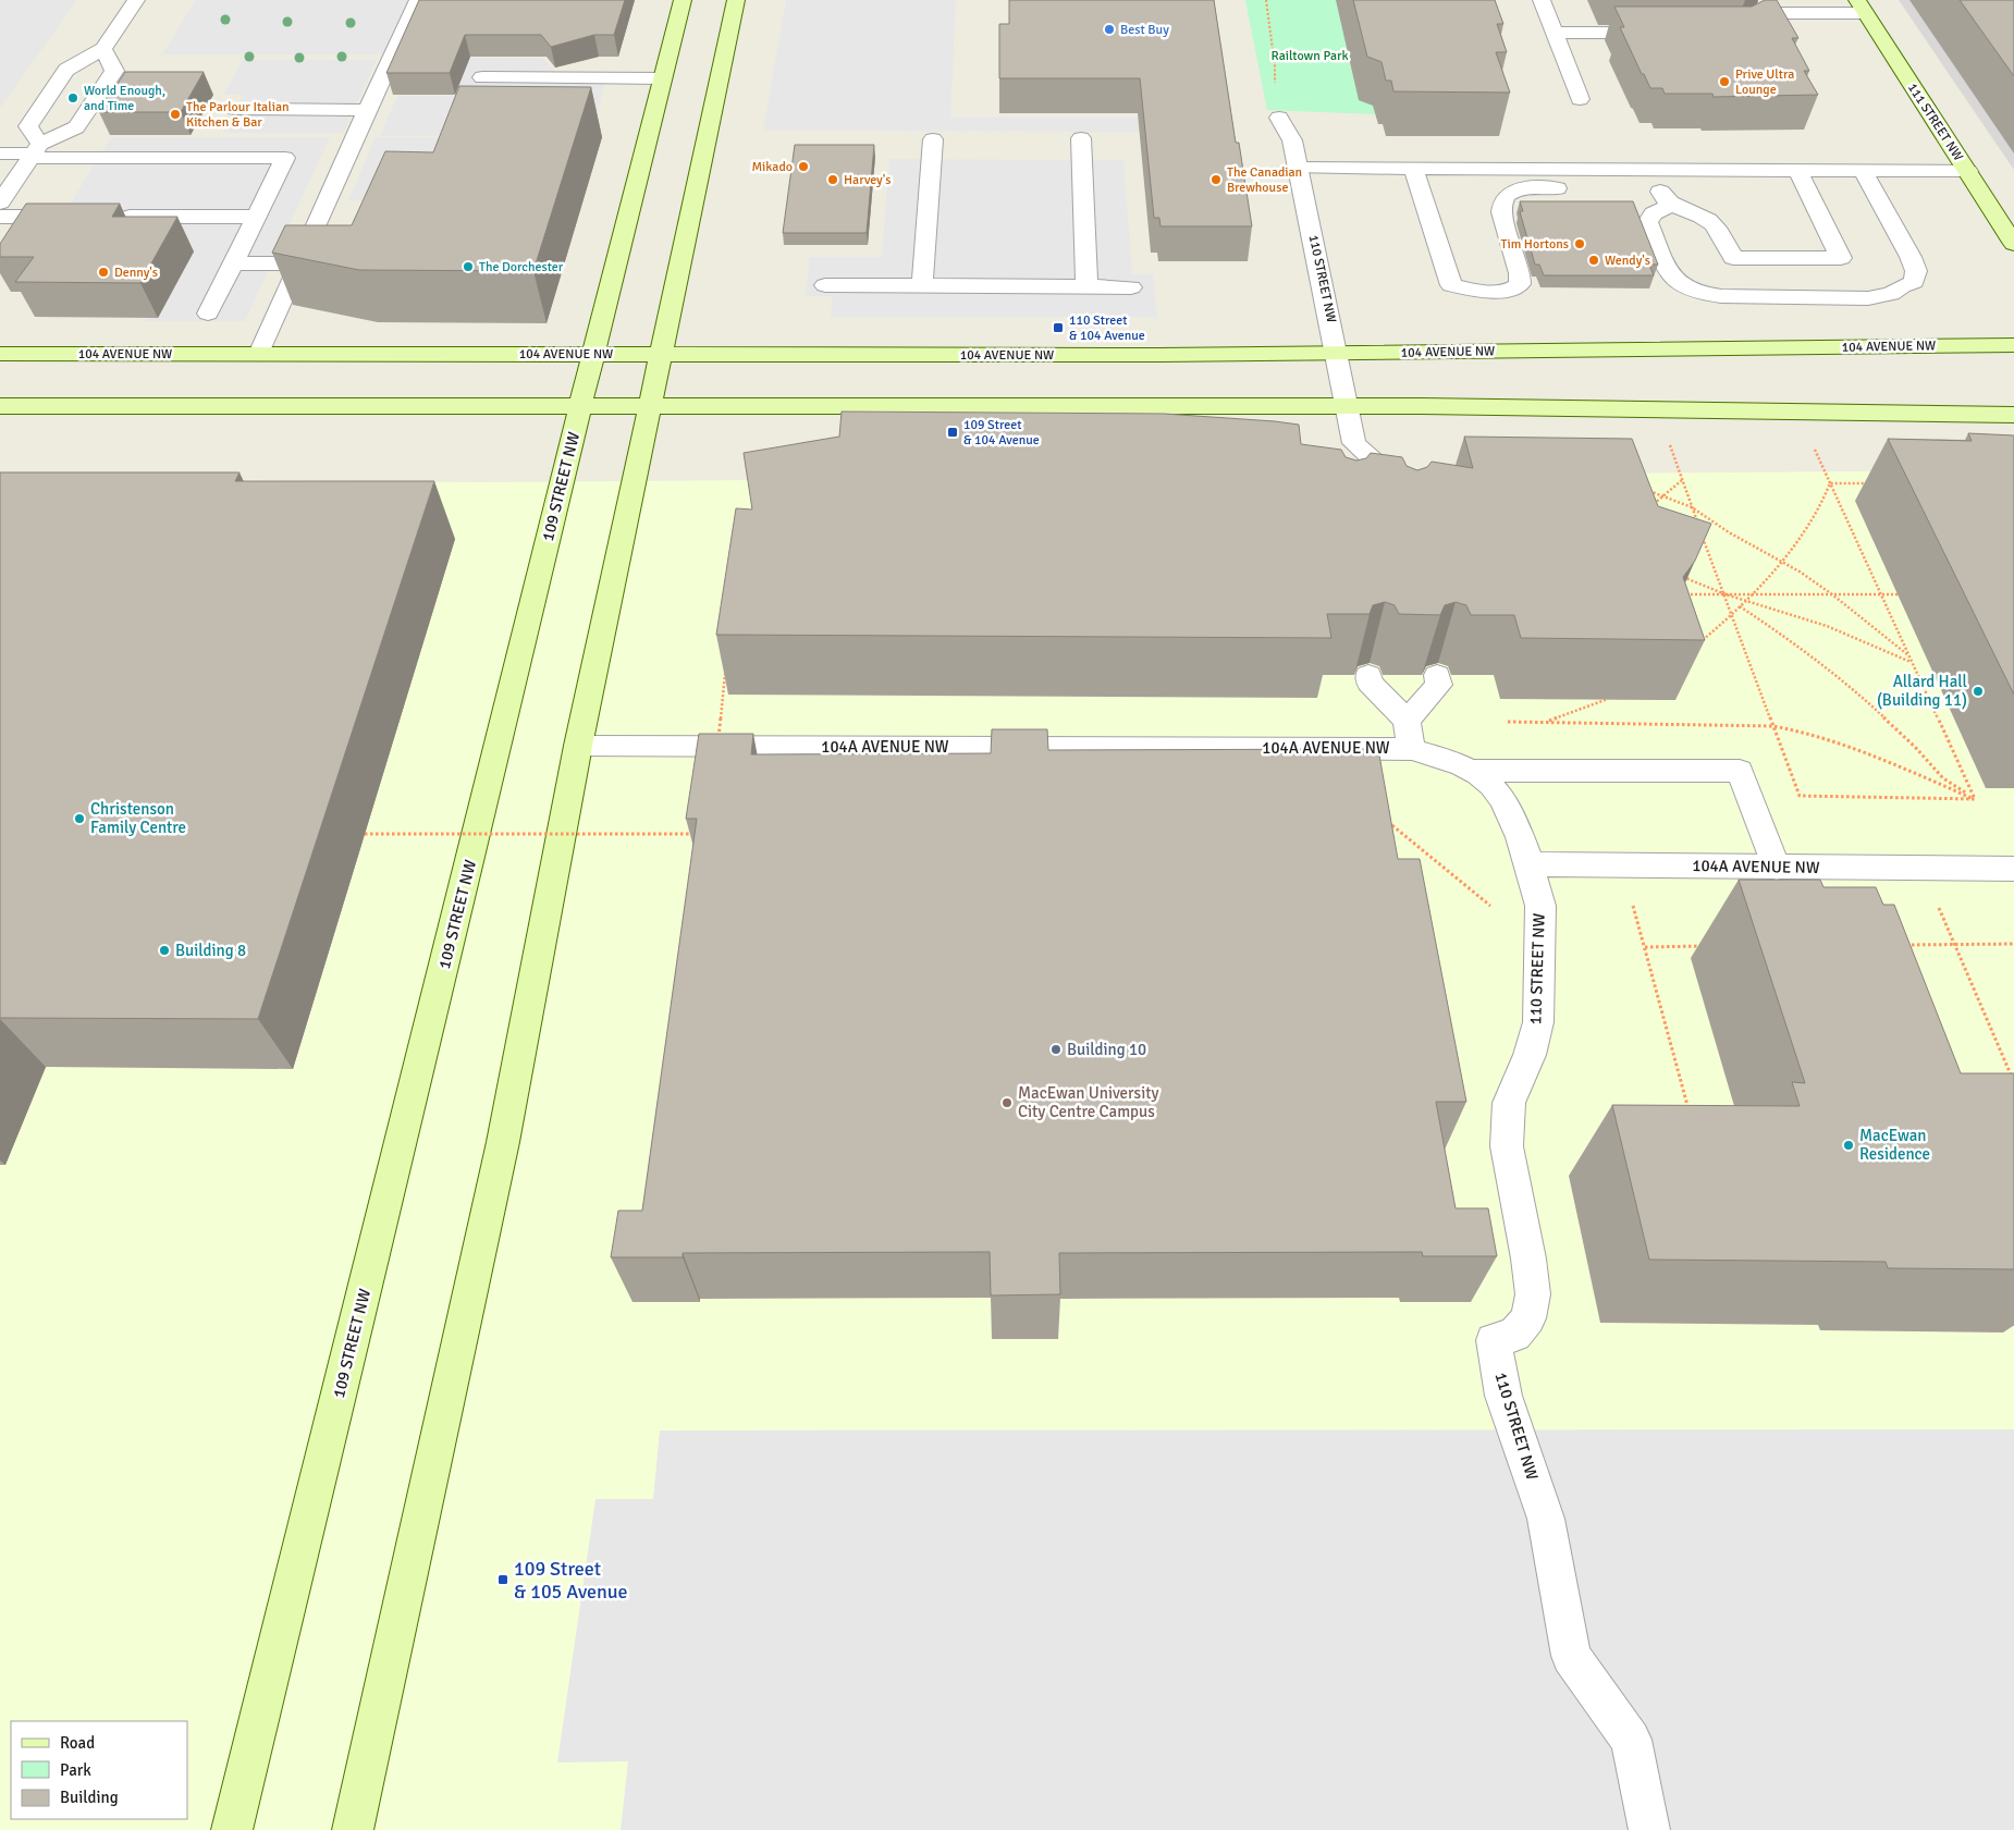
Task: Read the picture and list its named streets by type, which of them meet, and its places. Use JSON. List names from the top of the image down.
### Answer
{
  "streets": {
    "main road": ["111 STREET NW", "104 AVENUE NW", "109 STREET NW"],
    "street": ["110 STREET NW", "104A AVENUE NW"]
  },
  "crossings": [
    ["110 STREET NW", "104 AVENUE NW"],
    ["110 STREET NW", "104A AVENUE NW"],
    ["104 AVENUE NW", "109 STREET NW"]
  ],
  "parks": ["Railtown Park"],
  "places": {
    "other": [
      "Best Buy",
      "Prive Ultra Lounge",
      "World Enough, and Time",
      "The Parlour Italian Kitchen & Bar",
      "Mikado",
      "Harvey's",
      "The Canadian Brewhouse",
      "Tim Hortons",
      "Wendy's",
      "The Dorchester",
      "Denny's",
      "Allard Hall (Building 11)",
      "Christenson Family Centre",
      "Building 8",
      "Building 10",
      "MacEwan University City Centre Campus",
      "MacEwan Residence"
    ],
    "transit": ["110 Street & 104 Avenue", "109 Street & 104 Avenue", "109 Street & 105 Avenue"]
  },
  "legend": ["Road", "Park", "Building"]
}
